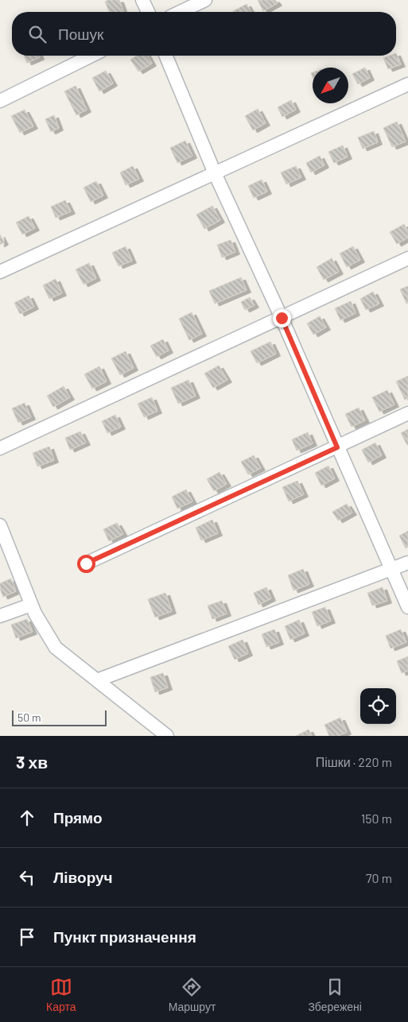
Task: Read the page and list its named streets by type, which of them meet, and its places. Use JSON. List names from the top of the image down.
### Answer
{
  "scale_bar": "50 m",
  "north": "bottom left",
  "page": {
    "search": "Пошук",
    "scale": "50 m",
    "heading": ["3 хв", "Пішки · 220 m"],
    "list": [
      ["Прямо", "150 m"],
      ["Ліворуч", "70 m"],
      "Пункт призначення"
    ],
    "nav": ["Карта", "Маршрут", "Збережені"]
  }
}
